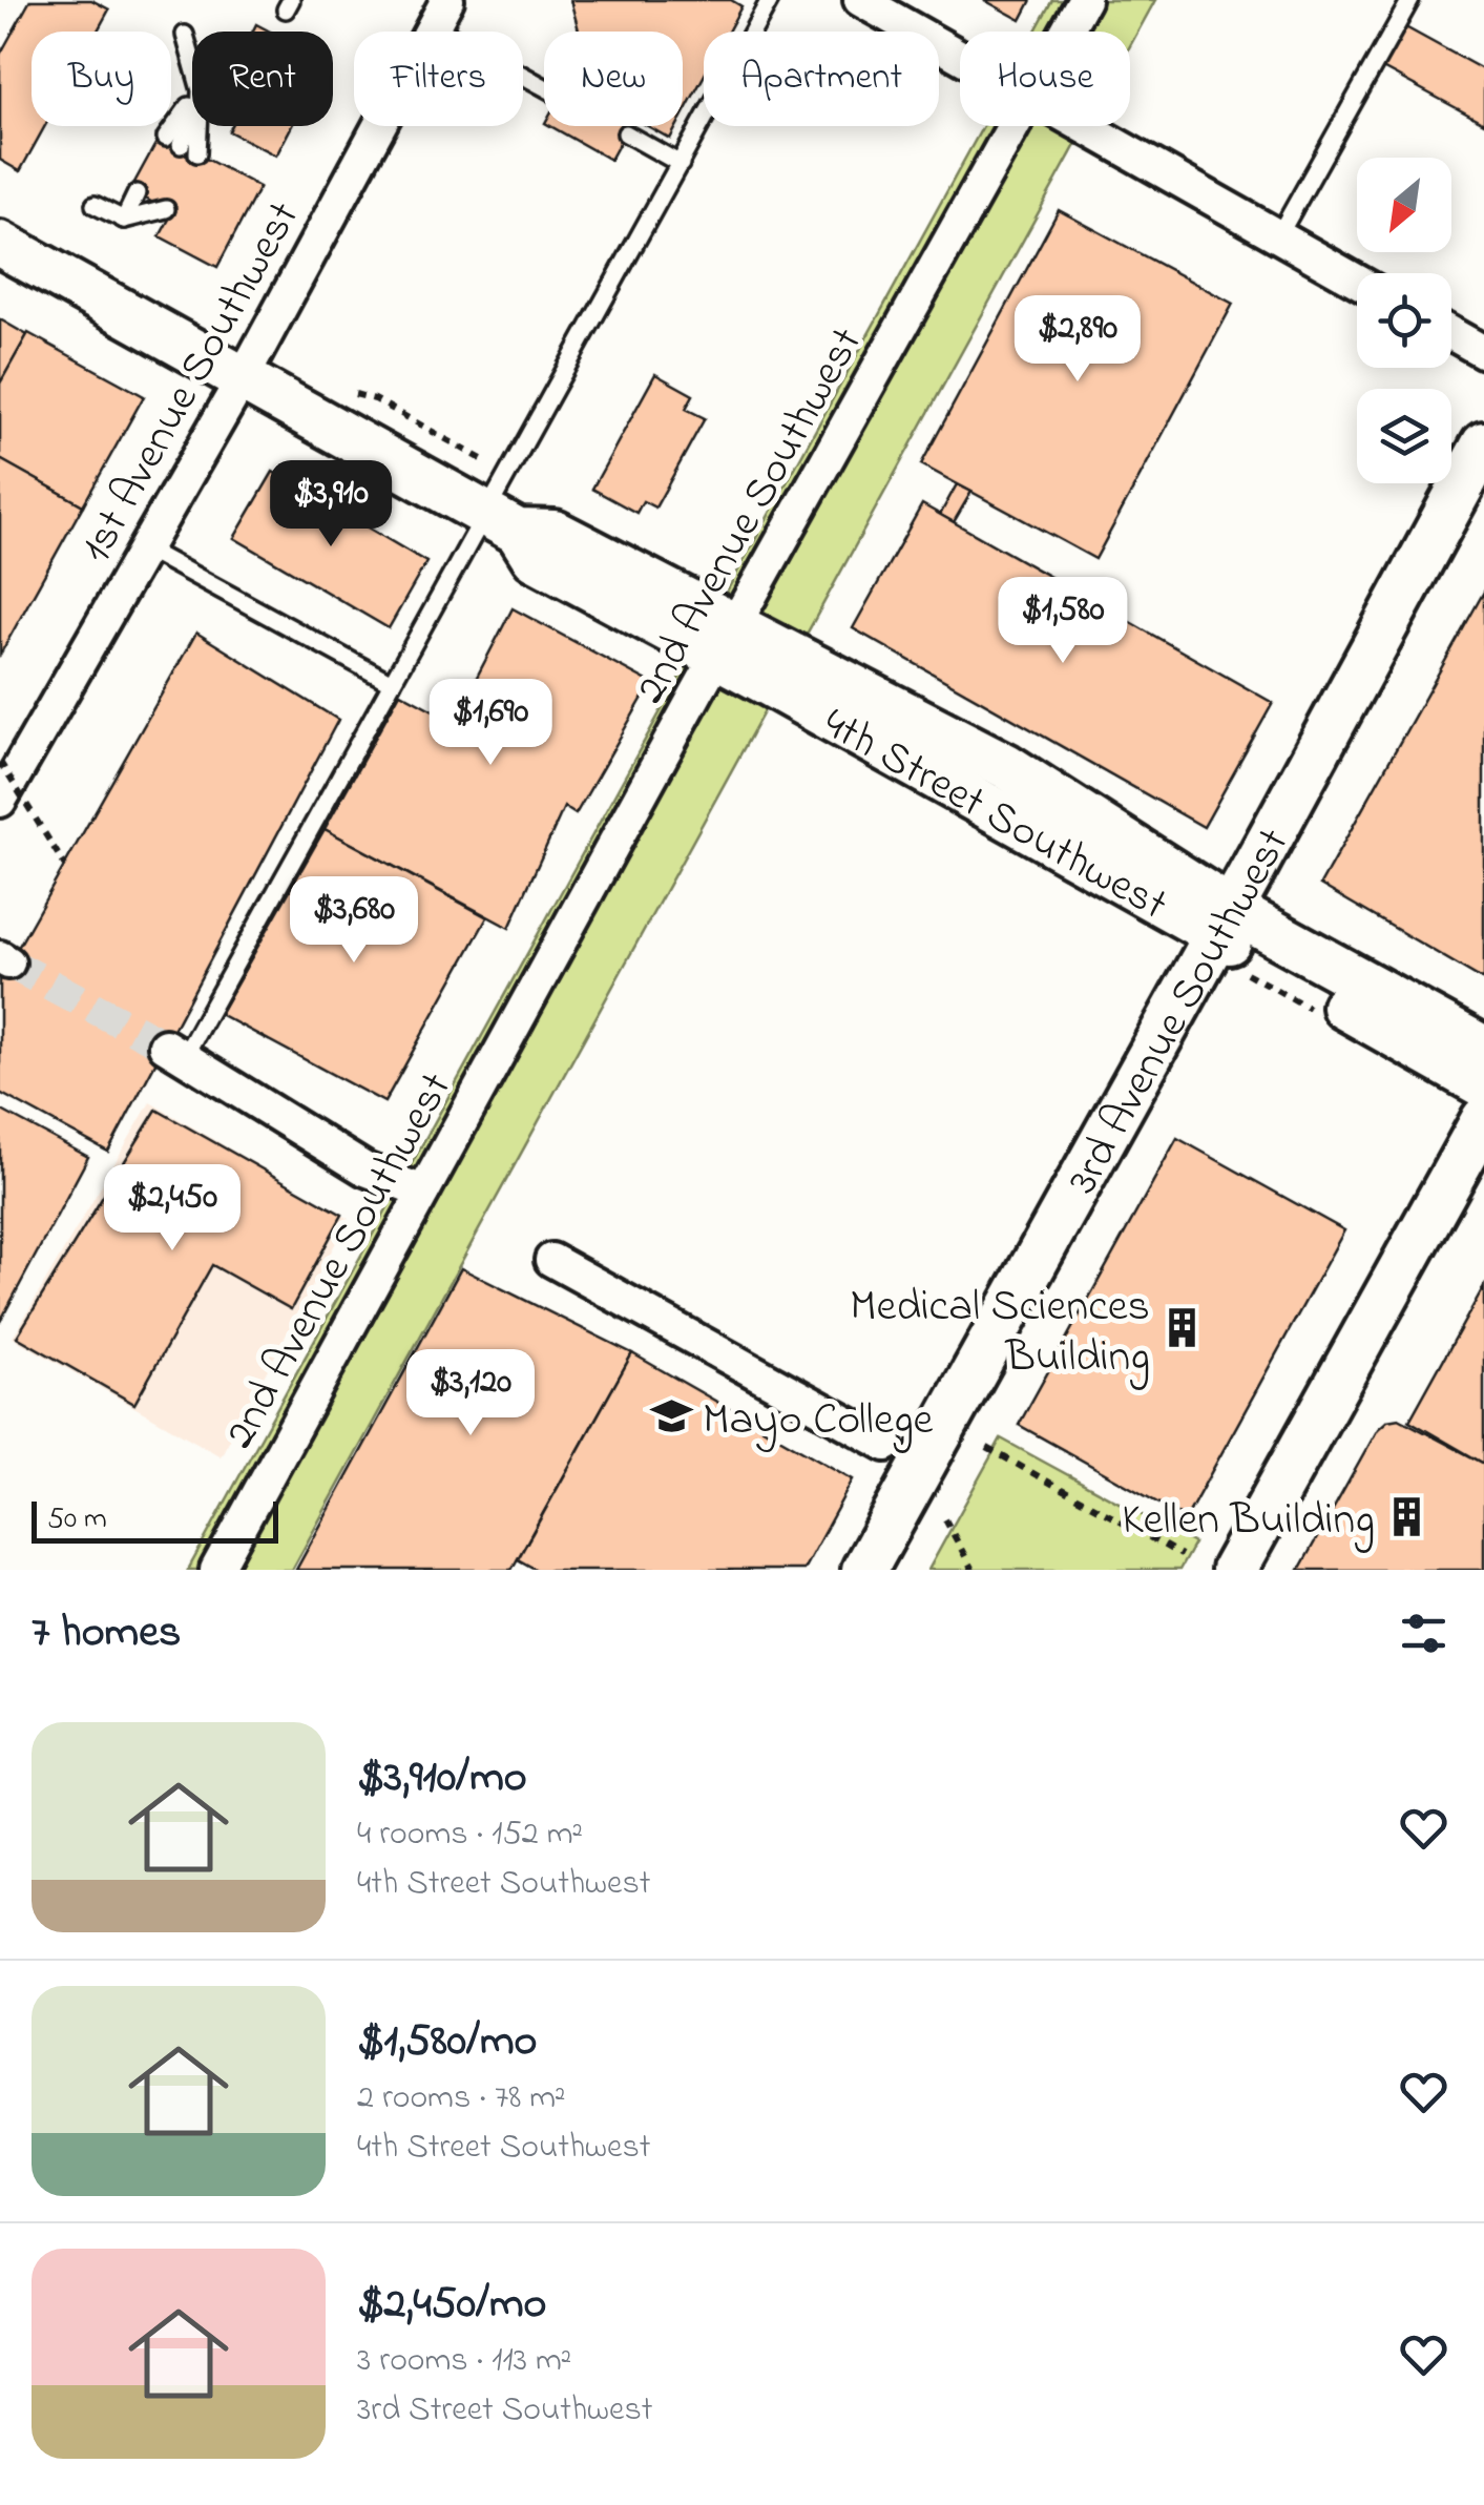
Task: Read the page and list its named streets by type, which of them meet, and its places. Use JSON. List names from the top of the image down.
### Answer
{
  "streets": {
    "main road": ["4th Street Southwest", "3rd Avenue Southwest"],
    "street": ["1st Avenue Southwest", "2nd Avenue Southwest"]
  },
  "crossings": [
    ["1st Avenue Southwest", "4th Street Southwest"],
    ["2nd Avenue Southwest", "4th Street Southwest"],
    ["4th Street Southwest", "3rd Avenue Southwest"]
  ],
  "places": {
    "building": ["Medical Sciences Building", "Kellen Building"],
    "school or university": ["Mayo College"]
  },
  "scale_bar": "50 m",
  "north": "bottom left",
  "page": {
    "chip": [
      "Buy",
      "Rent",
      "Filters",
      "New",
      "Apartment",
      "House"
    ],
    "price": [
      "$2,890",
      "$3,910",
      "$1,580",
      "$1,690",
      "$3,680",
      "$2,450",
      "$3,120"
    ],
    "scale": "50 m",
    "heading": "7 homes",
    "list": [
      {
        "name": "$3,910/mo",
        "note": "4 rooms · 152 m² · 4th Street Southwest"
      },
      {
        "name": "$1,580/mo",
        "note": "2 rooms · 78 m² · 4th Street Southwest"
      },
      {
        "name": "$2,450/mo",
        "note": "3 rooms · 113 m² · 3rd Street Southwest"
      }
    ]
  }
}
